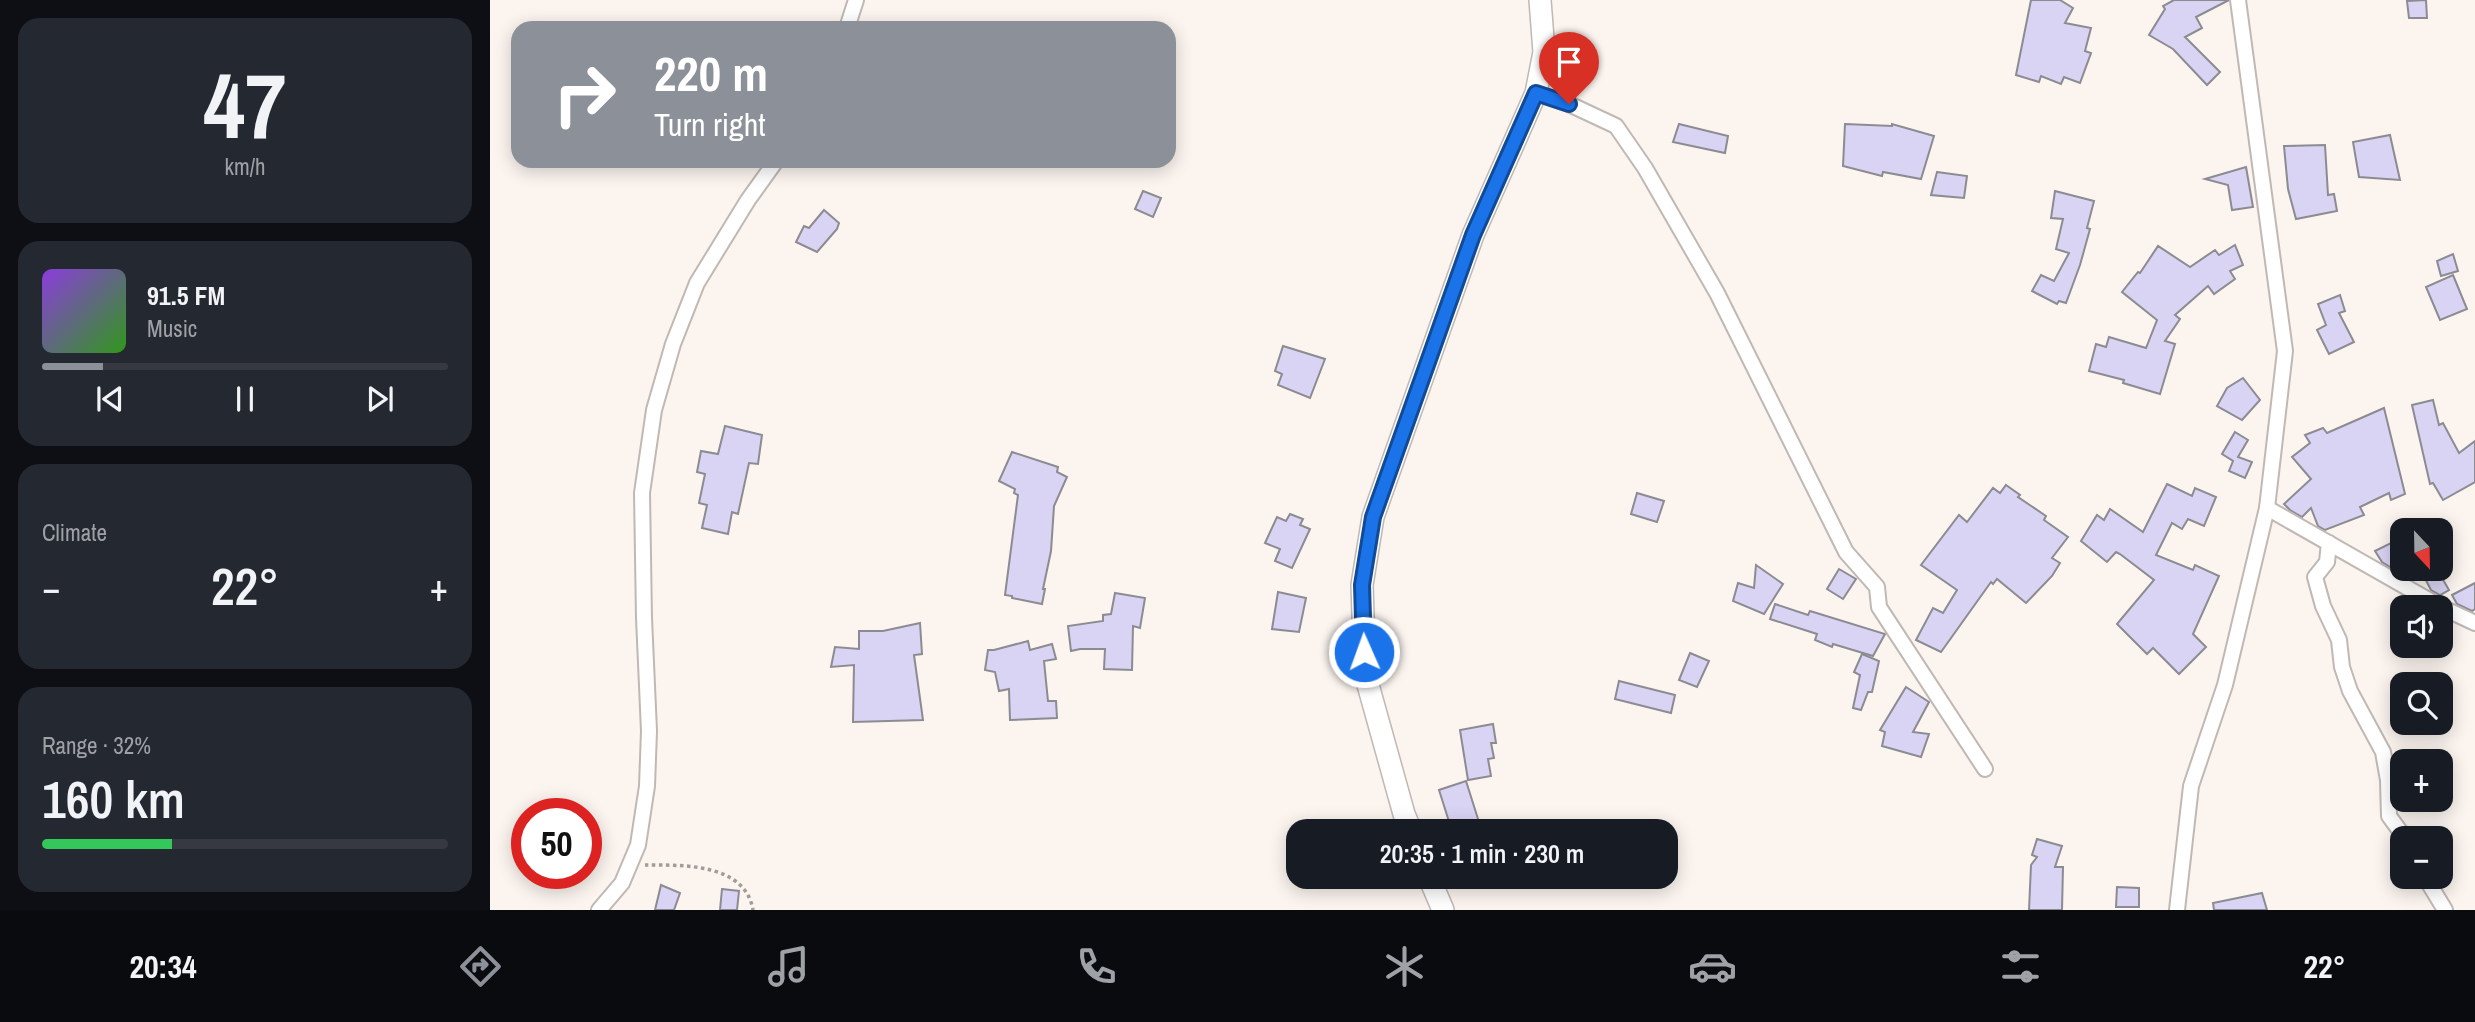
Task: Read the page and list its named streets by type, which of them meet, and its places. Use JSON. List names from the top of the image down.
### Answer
{
  "north": "bottom",
  "page": {
    "tile": [
      ["47", "km/h"],
      "Climate",
      ["Range · 32%", "160 km"]
    ],
    "turn": ["220 m", "Turn right"],
    "song": ["91.5 FM", "Music"],
    "map_buttons": ["+", "−"],
    "heat": ["−", "22°", "+"],
    "limit": "50",
    "trip": "20:35 · 1 min · 230 m",
    "tabs": ["20:34", "22°"]
  }
}
